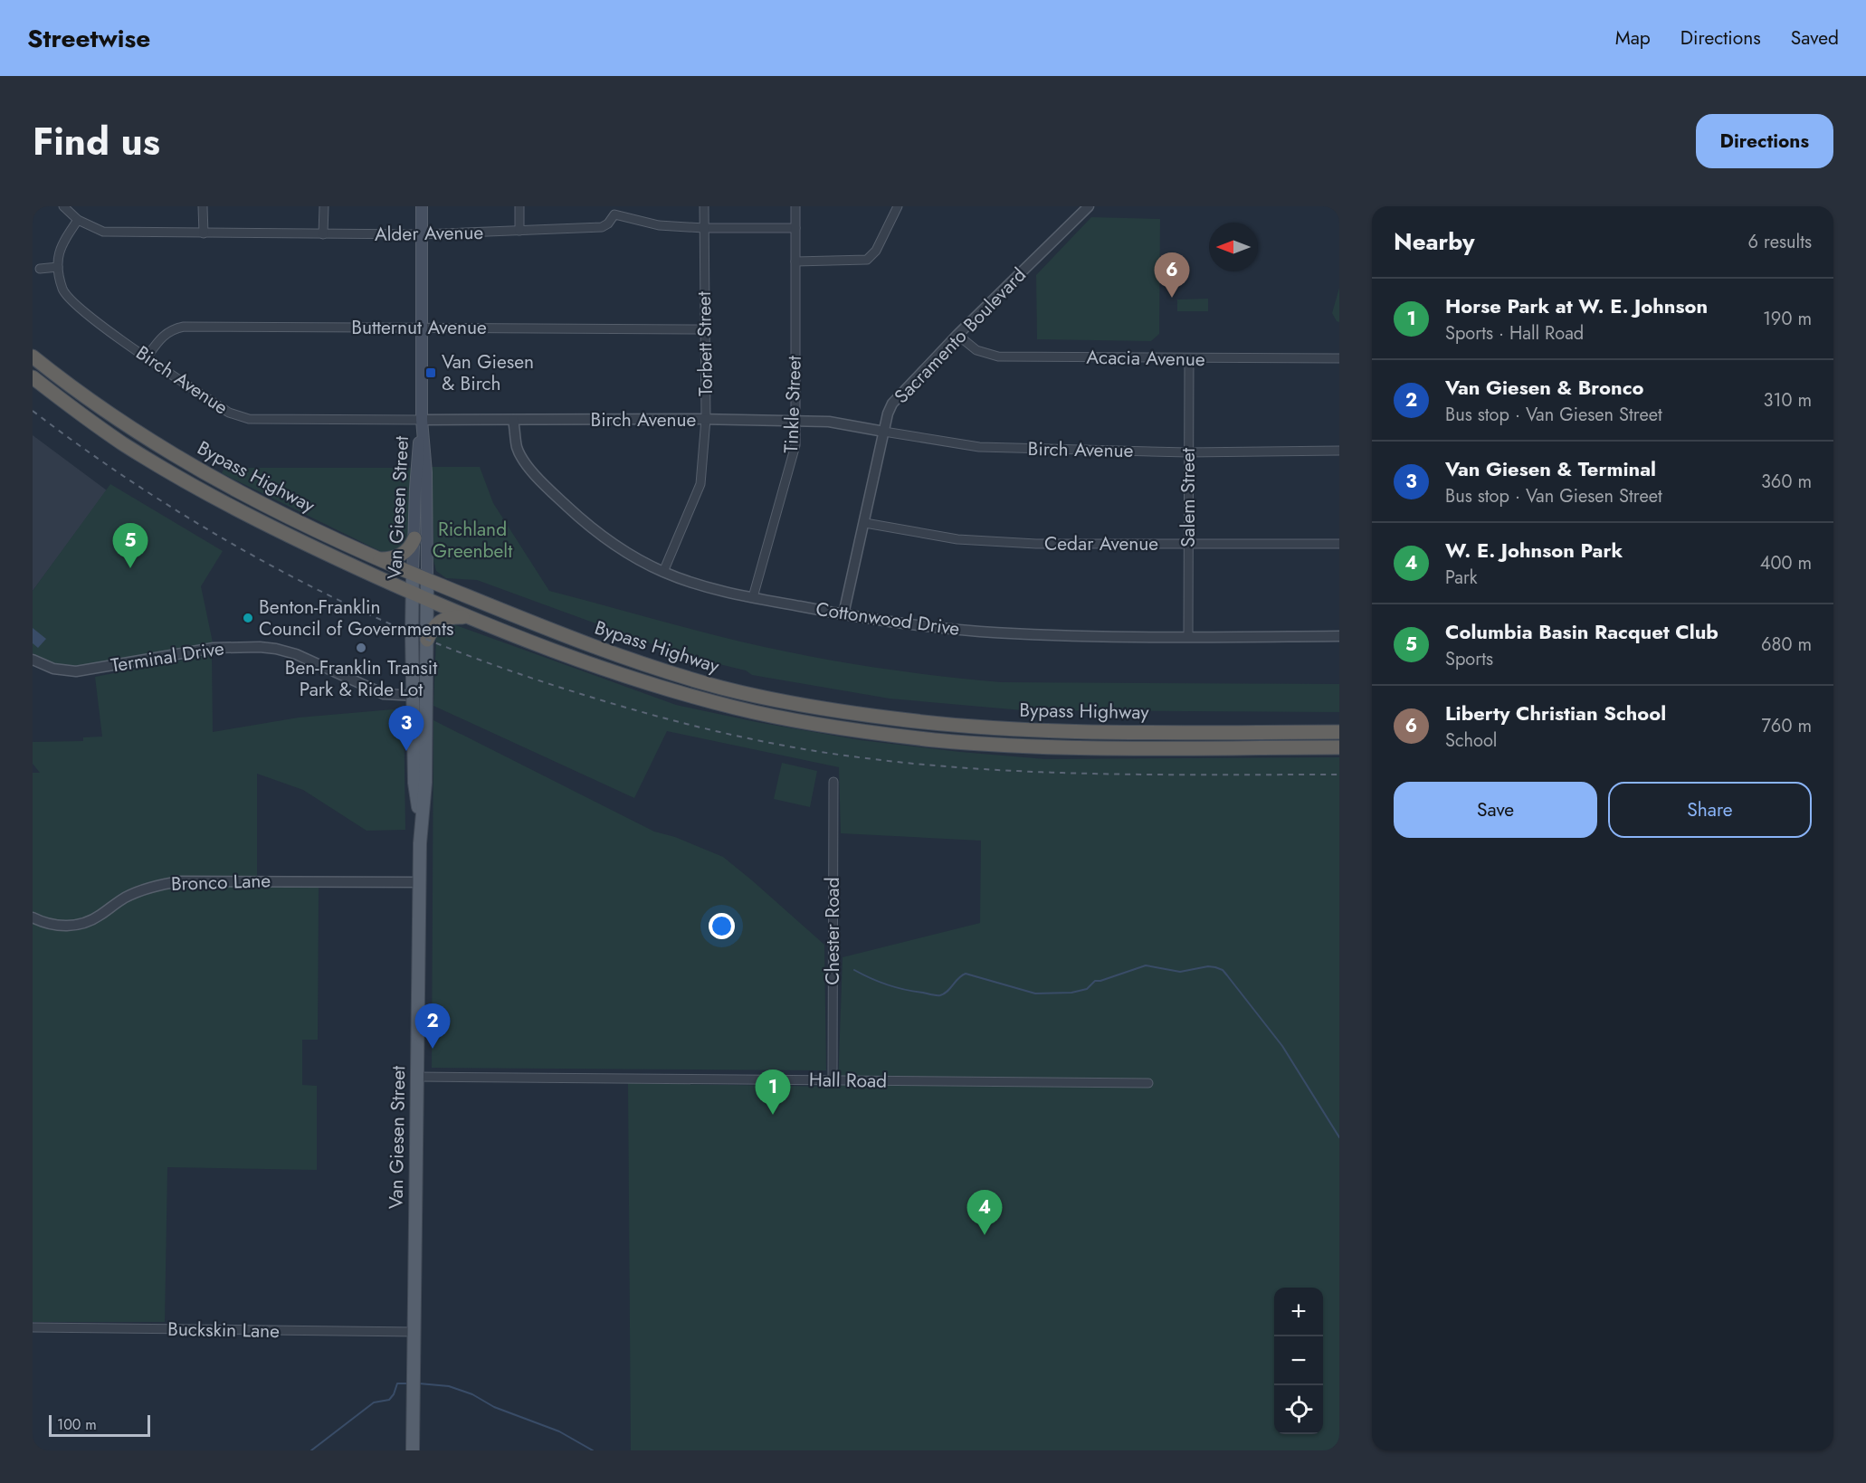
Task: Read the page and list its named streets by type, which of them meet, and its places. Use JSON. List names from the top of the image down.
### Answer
{
  "streets": {
    "highway": ["Bypass Highway"],
    "main road": ["Van Giesen Street"],
    "street": [
      "Alder Avenue",
      "Butternut Avenue",
      "Sacramento Boulevard",
      "Torbett Street",
      "Acacia Avenue",
      "Birch Avenue",
      "Tinkle Street",
      "Salem Street",
      "Cedar Avenue",
      "Cottonwood Drive",
      "Terminal Drive",
      "Bronco Lane",
      "Chester Road",
      "Hall Road",
      "Buckskin Lane"
    ]
  },
  "crossings": [
    ["Alder Avenue", "Torbett Street"],
    ["Alder Avenue", "Tinkle Street"],
    ["Alder Avenue", "Van Giesen Street"],
    ["Butternut Avenue", "Torbett Street"],
    ["Butternut Avenue", "Birch Avenue"],
    ["Butternut Avenue", "Van Giesen Street"],
    ["Sacramento Boulevard", "Acacia Avenue"],
    ["Sacramento Boulevard", "Birch Avenue"],
    ["Sacramento Boulevard", "Cedar Avenue"],
    ["Sacramento Boulevard", "Cottonwood Drive"],
    ["Torbett Street", "Birch Avenue"],
    ["Torbett Street", "Cottonwood Drive"],
    ["Acacia Avenue", "Salem Street"],
    ["Birch Avenue", "Tinkle Street"],
    ["Birch Avenue", "Salem Street"],
    ["Birch Avenue", "Van Giesen Street"],
    ["Birch Avenue", "Cottonwood Drive"],
    ["Tinkle Street", "Cottonwood Drive"],
    ["Bypass Highway", "Van Giesen Street"],
    ["Salem Street", "Cedar Avenue"],
    ["Salem Street", "Cottonwood Drive"],
    ["Van Giesen Street", "Terminal Drive"],
    ["Van Giesen Street", "Bronco Lane"],
    ["Van Giesen Street", "Hall Road"],
    ["Van Giesen Street", "Buckskin Lane"],
    ["Chester Road", "Hall Road"]
  ],
  "parks": ["Richland Greenbelt"],
  "places": {
    "transit": ["Van Giesen & Birch"],
    "other": ["Benton-Franklin Council of Governments", "Ben-Franklin Transit Park & Ride Lot"]
  },
  "scale_bar": "100 m",
  "north": "left",
  "page": {
    "header": "Streetwise",
    "nav": ["Map", "Directions", "Saved"],
    "title": "Find us",
    "buttons": [
      "Directions",
      ["Save", "Share"]
    ],
    "heading": ["Nearby", "6 results"],
    "pins": [
      "6",
      "5",
      "3",
      "2",
      "1",
      "4"
    ],
    "list": [
      {
        "mark": "1",
        "name": "Horse Park at W. E. Johnson",
        "note": "Sports · Hall Road",
        "value": "190 m"
      },
      {
        "mark": "2",
        "name": "Van Giesen & Bronco",
        "note": "Bus stop · Van Giesen Street",
        "value": "310 m"
      },
      {
        "mark": "3",
        "name": "Van Giesen & Terminal",
        "note": "Bus stop · Van Giesen Street",
        "value": "360 m"
      },
      {
        "mark": "4",
        "name": "W. E. Johnson Park",
        "note": "Park",
        "value": "400 m"
      },
      {
        "mark": "5",
        "name": "Columbia Basin Racquet Club",
        "note": "Sports",
        "value": "680 m"
      },
      {
        "mark": "6",
        "name": "Liberty Christian School",
        "note": "School",
        "value": "760 m"
      }
    ],
    "map_buttons": ["+", "−"],
    "scale": "100 m"
  }
}
